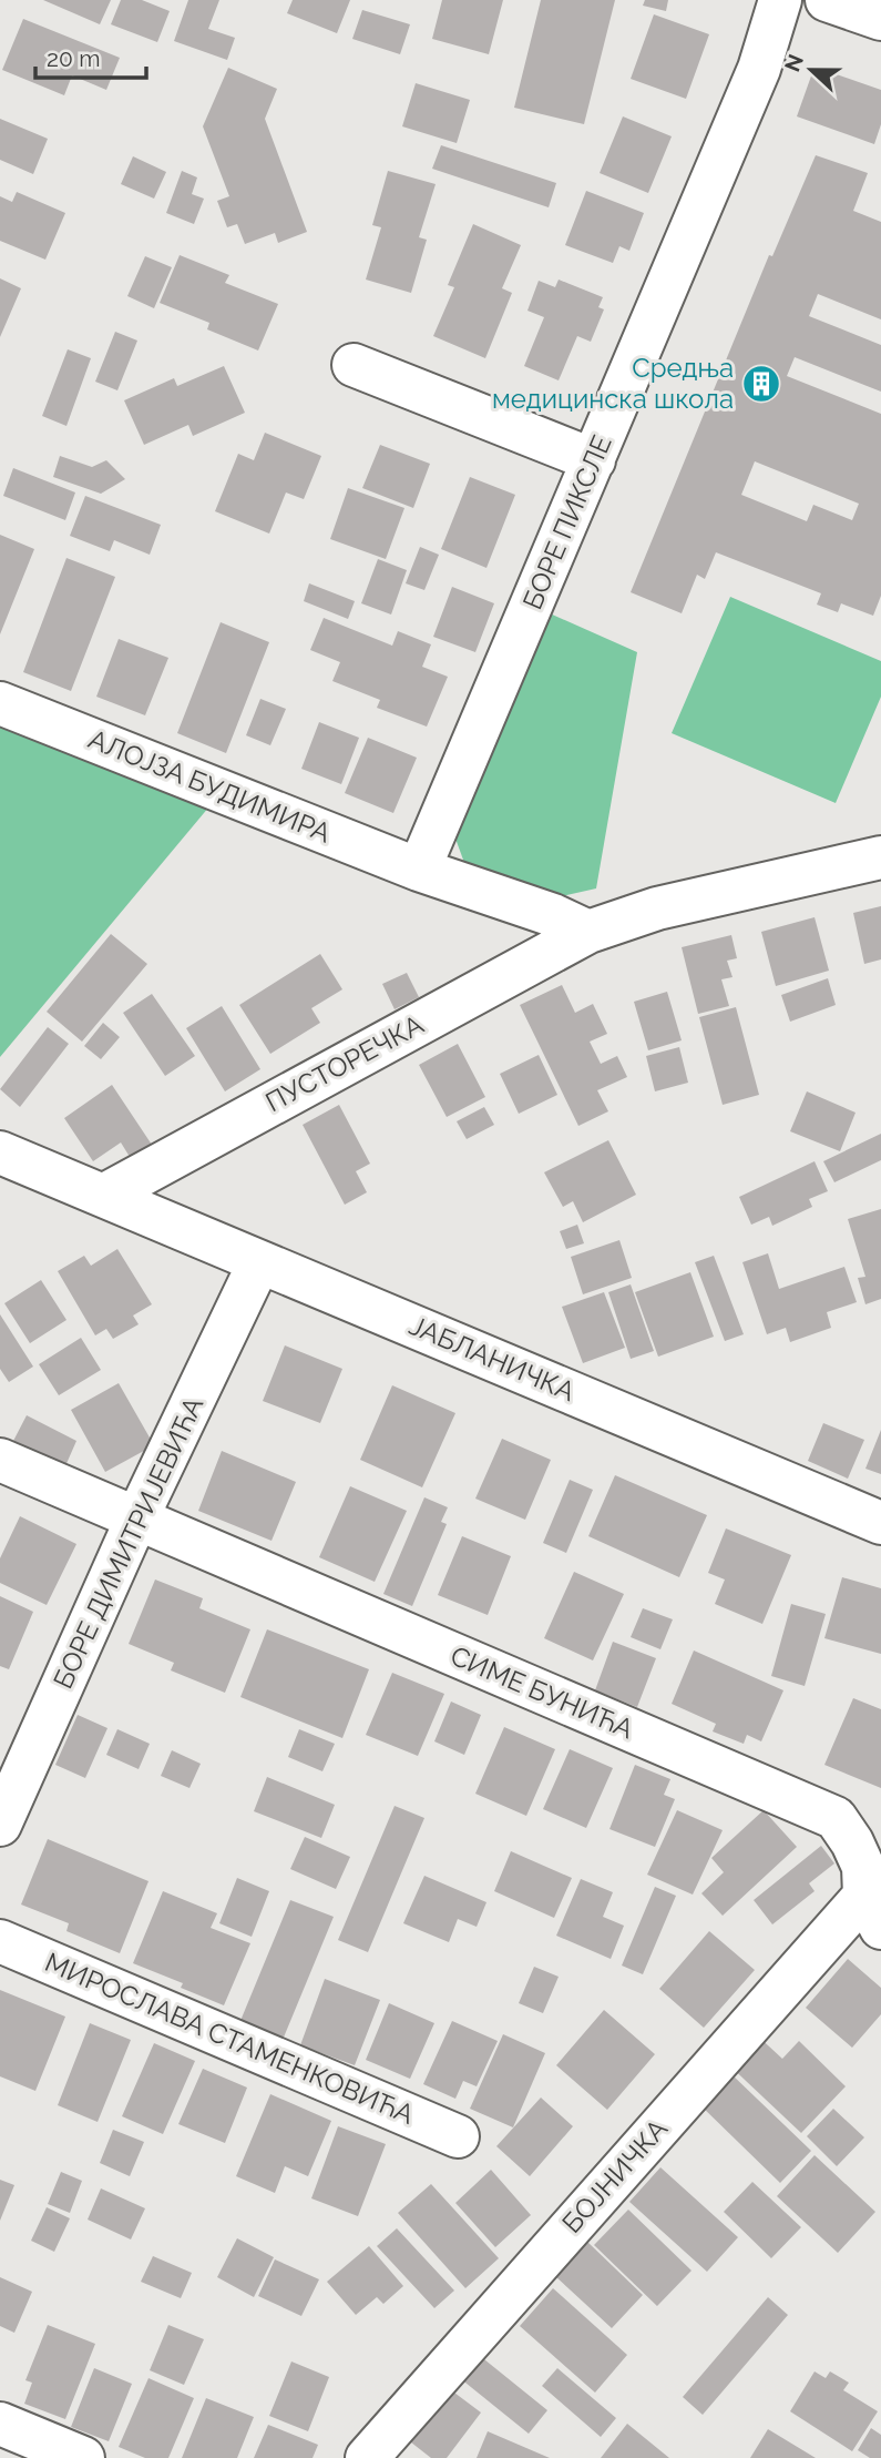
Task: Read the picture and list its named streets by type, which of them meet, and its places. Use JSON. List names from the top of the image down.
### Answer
{
  "streets": {
    "street": [
      "БОРЕ ПИКСЛЕ",
      "АЛОЈЗА БУДИМИРА",
      "ПУСТОРЕЧКА",
      "ЈАБЛАНИЧКА",
      "БОРЕ ДИМИТРИЈЕВИЋА",
      "СИМЕ БУНИЋА",
      "МИРОСЛАВА СТАМЕНКОВИЋА",
      "БОЈНИЧКА"
    ]
  },
  "crossings": [
    ["БОРЕ ПИКСЛЕ", "АЛОЈЗА БУДИМИРА"],
    ["ПУСТОРЕЧКА", "ЈАБЛАНИЧКА"],
    ["ЈАБЛАНИЧКА", "БОРЕ ДИМИТРИЈЕВИЋА"],
    ["БОРЕ ДИМИТРИЈЕВИЋА", "СИМЕ БУНИЋА"],
    ["СИМЕ БУНИЋА", "БОЈНИЧКА"]
  ],
  "places": {
    "building": ["Средња медицинска школа"]
  },
  "scale_bar": "20 m",
  "north": "left"
}
